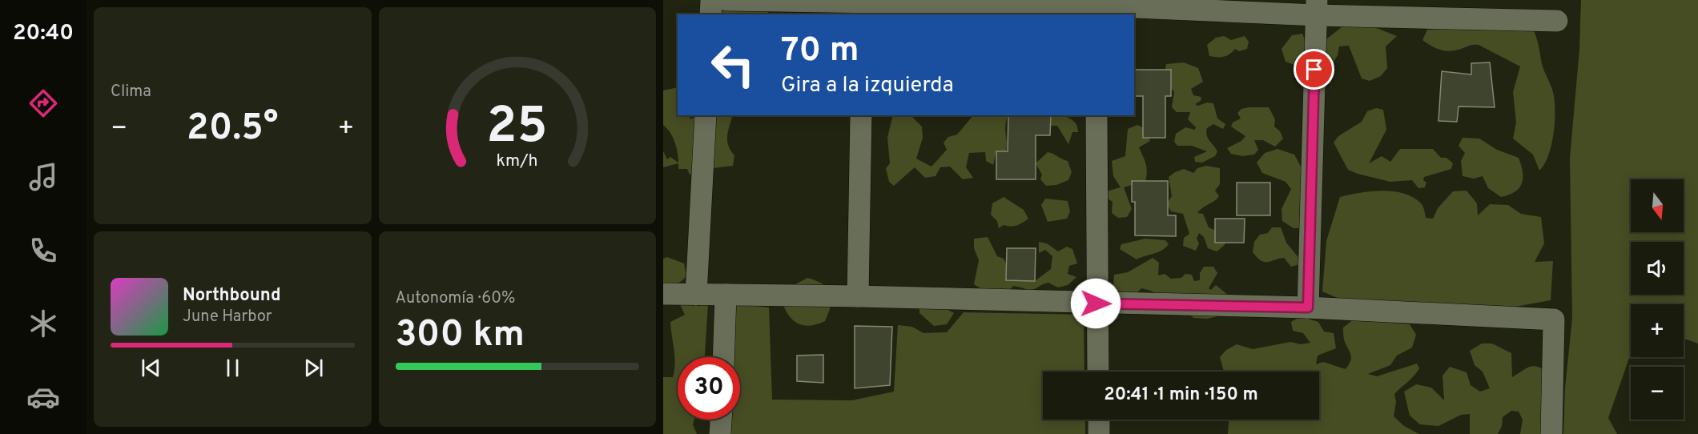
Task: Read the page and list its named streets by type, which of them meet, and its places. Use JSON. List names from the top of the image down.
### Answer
{
  "north": "bottom",
  "page": {
    "tabs": "20:40",
    "tile": [
      "Clima",
      ["Autonomía · 60%", "300 km"]
    ],
    "turn": ["70 m", "Gira a la izquierda"],
    "heat": ["−", "20.5°", "+"],
    "map_buttons": ["+", "−"],
    "song": ["Northbound", "June Harbor"],
    "limit": "30",
    "trip": "20:41 · 1 min · 150 m",
    "gauge": ["25", "km/h"]
  }
}
